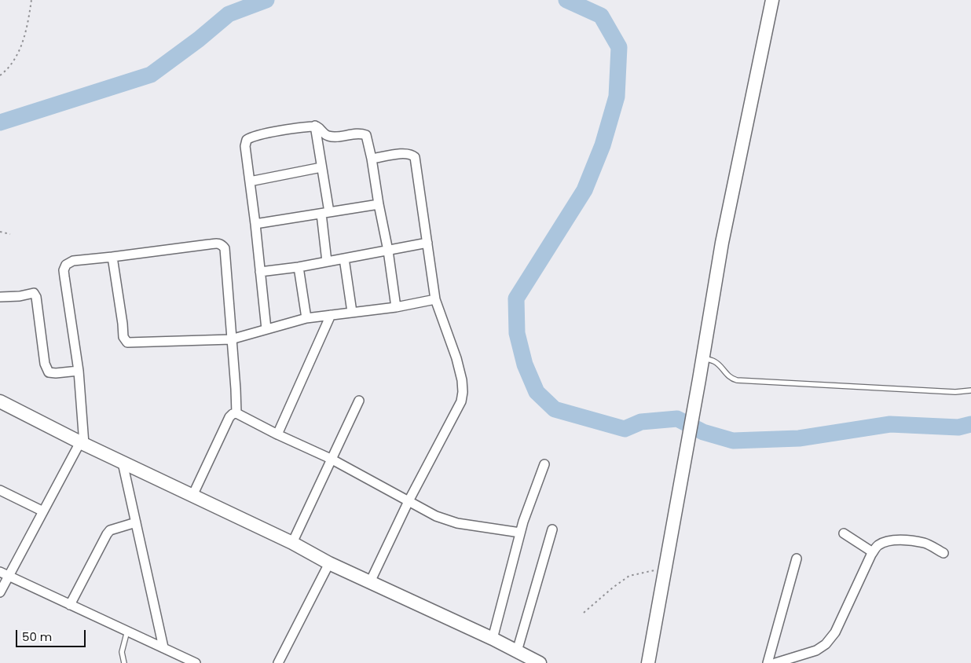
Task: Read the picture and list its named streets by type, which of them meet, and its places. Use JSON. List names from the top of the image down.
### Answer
{
  "scale_bar": "50 m"
}
